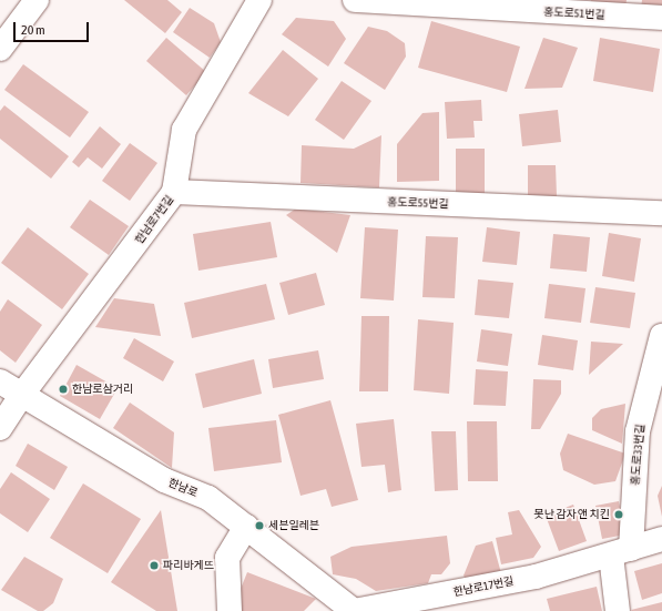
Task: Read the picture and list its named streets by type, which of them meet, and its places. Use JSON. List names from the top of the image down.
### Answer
{
  "streets": {
    "street": [
      "홍도로51번길",
      "홍도로55번길",
      "한남로7번길",
      "홍도로33번길",
      "한남로",
      "한남로17번길"
    ]
  },
  "crossings": [
    ["홍도로55번길", "한남로7번길"],
    ["한남로7번길", "한남로"],
    ["홍도로33번길", "한남로17번길"],
    ["한남로", "한남로17번길"]
  ],
  "places": [
    "한남로삼거리",
    "못난 감자 앤 치킨",
    "세븐일레븐",
    "파리바게뜨"
  ],
  "scale_bar": "20 m"
}
